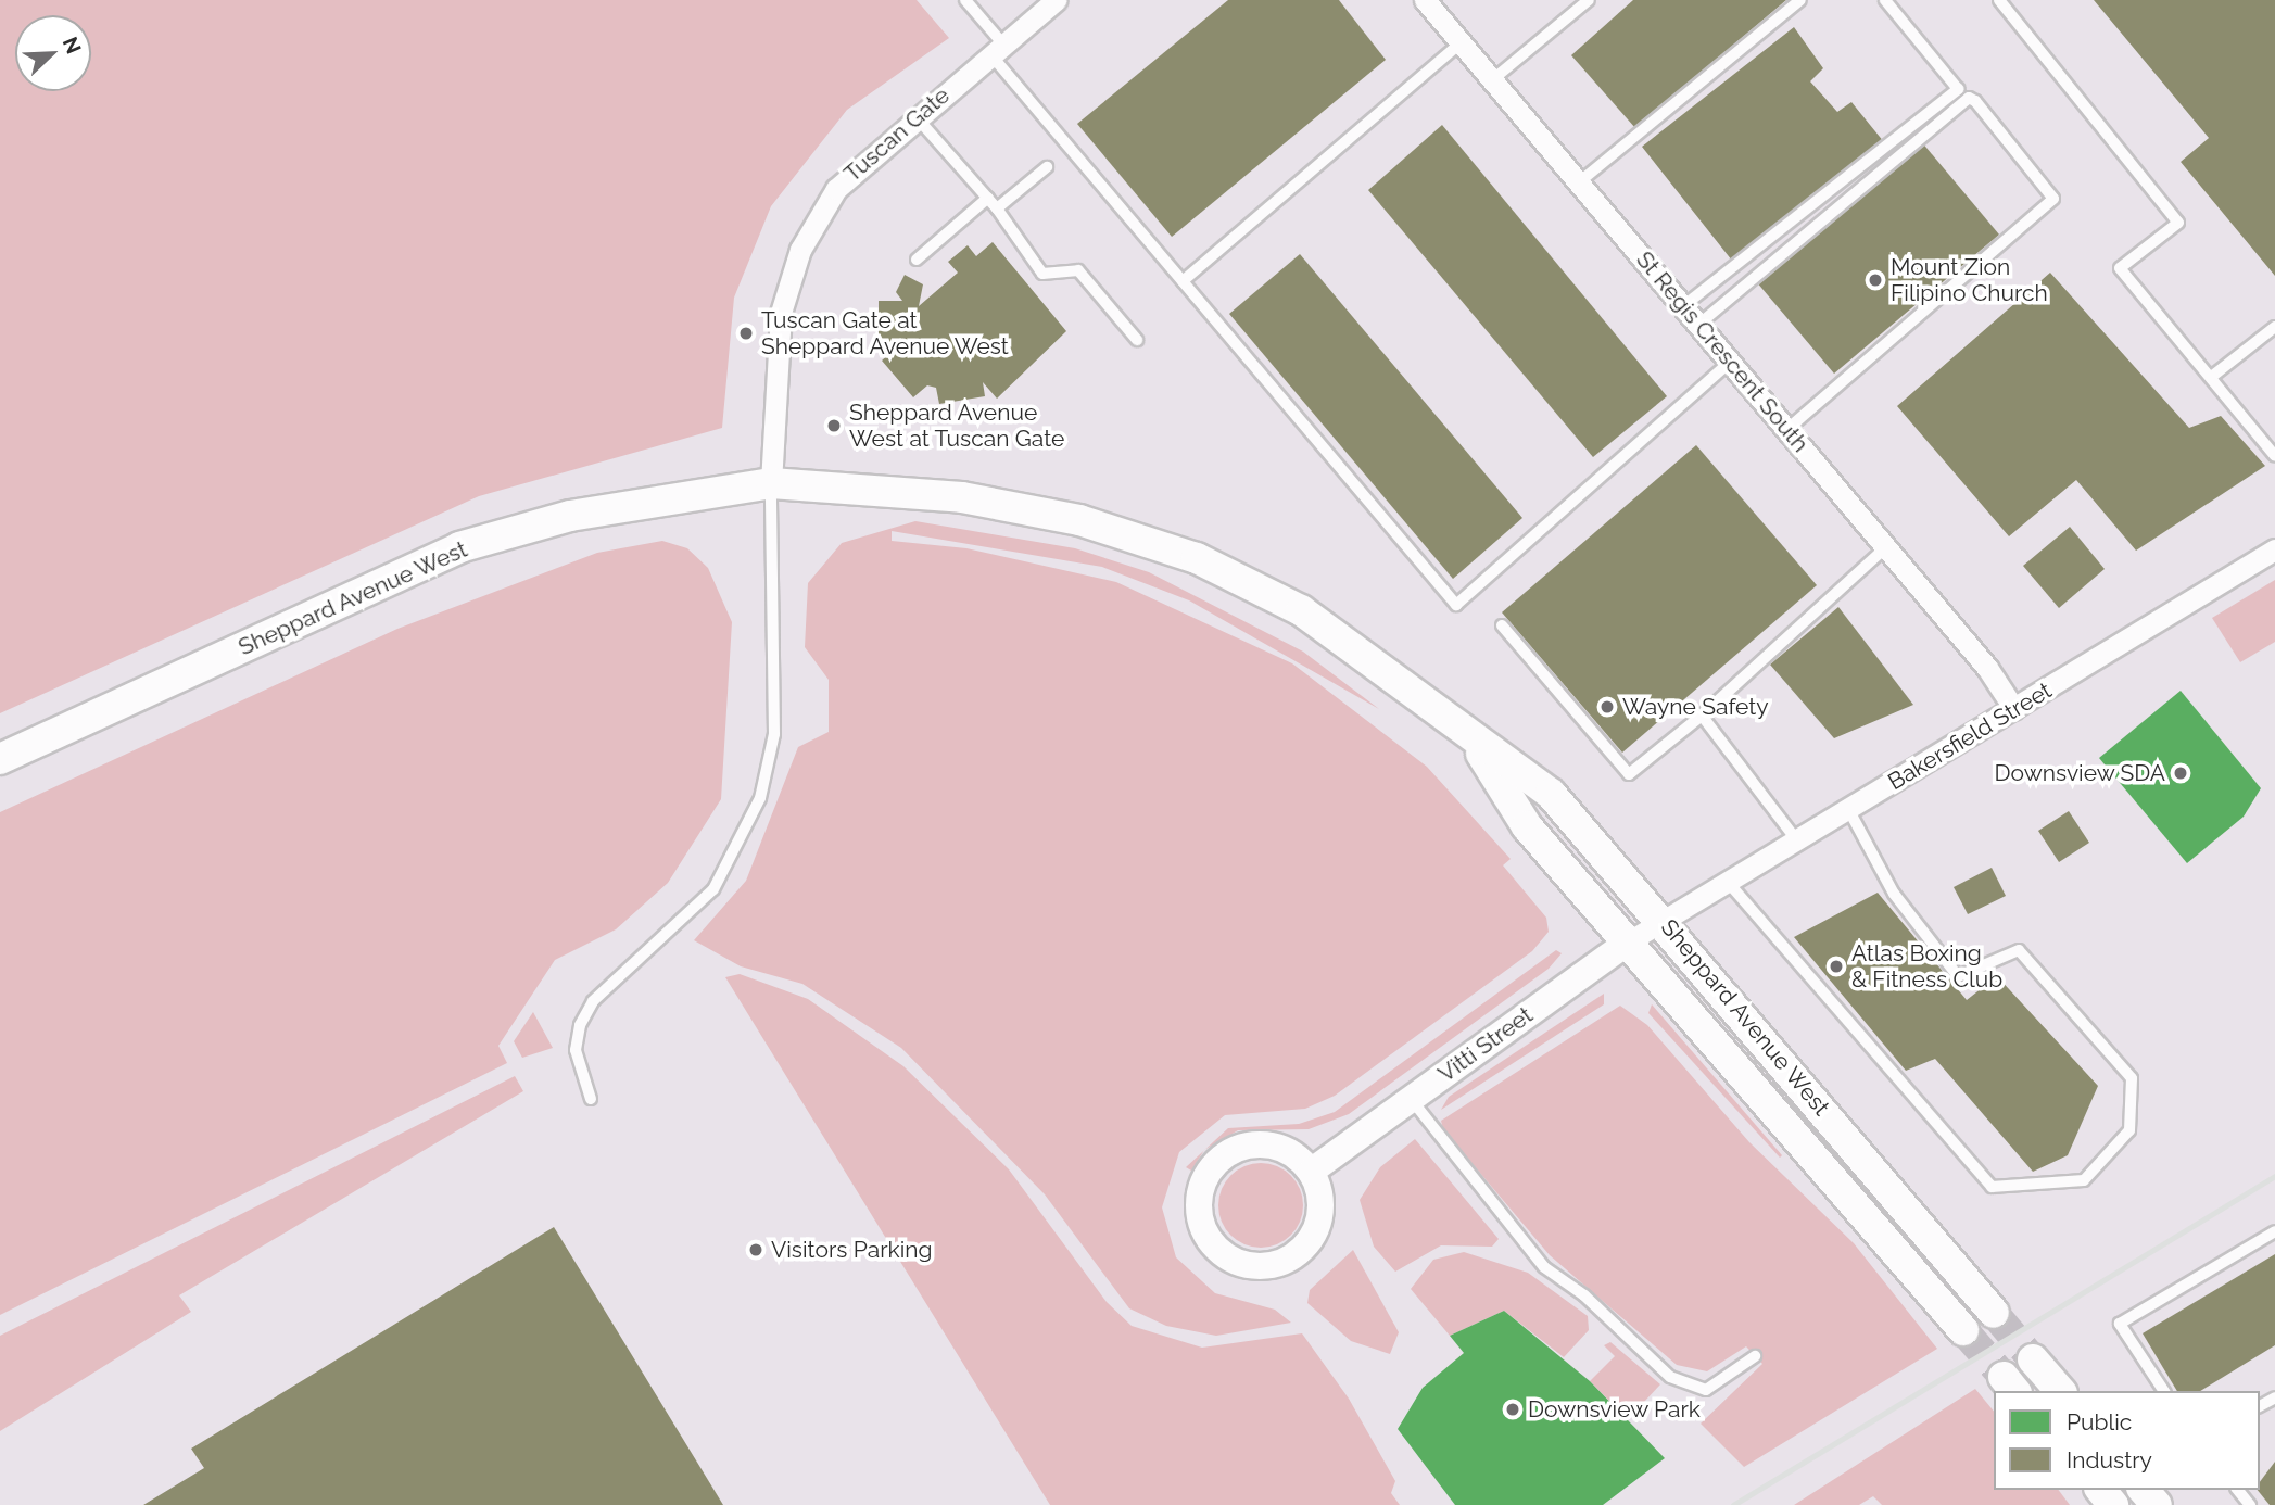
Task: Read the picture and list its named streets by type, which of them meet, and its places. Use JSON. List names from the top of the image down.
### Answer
{
  "streets": {
    "main road": ["Sheppard Avenue West"],
    "street": [
      "Tuscan Gate",
      "St Regis Crescent South",
      "Bakersfield Street",
      "Vitti Street"
    ]
  },
  "crossings": [
    ["Tuscan Gate", "Sheppard Avenue West"],
    ["St Regis Crescent South", "Bakersfield Street"],
    ["Sheppard Avenue West", "Bakersfield Street"],
    ["Sheppard Avenue West", "Vitti Street"],
    ["Bakersfield Street", "Vitti Street"]
  ],
  "places": [
    "Mount Zion Filipino Church",
    "Tuscan Gate at Sheppard Avenue West",
    "Sheppard Avenue West at Tuscan Gate",
    "Wayne Safety",
    "Downsview SDA",
    "Atlas Boxing & Fitness Club",
    "Visitors Parking",
    "Downsview Park"
  ],
  "legend": ["Public", "Industry"],
  "north": "top right"
}
